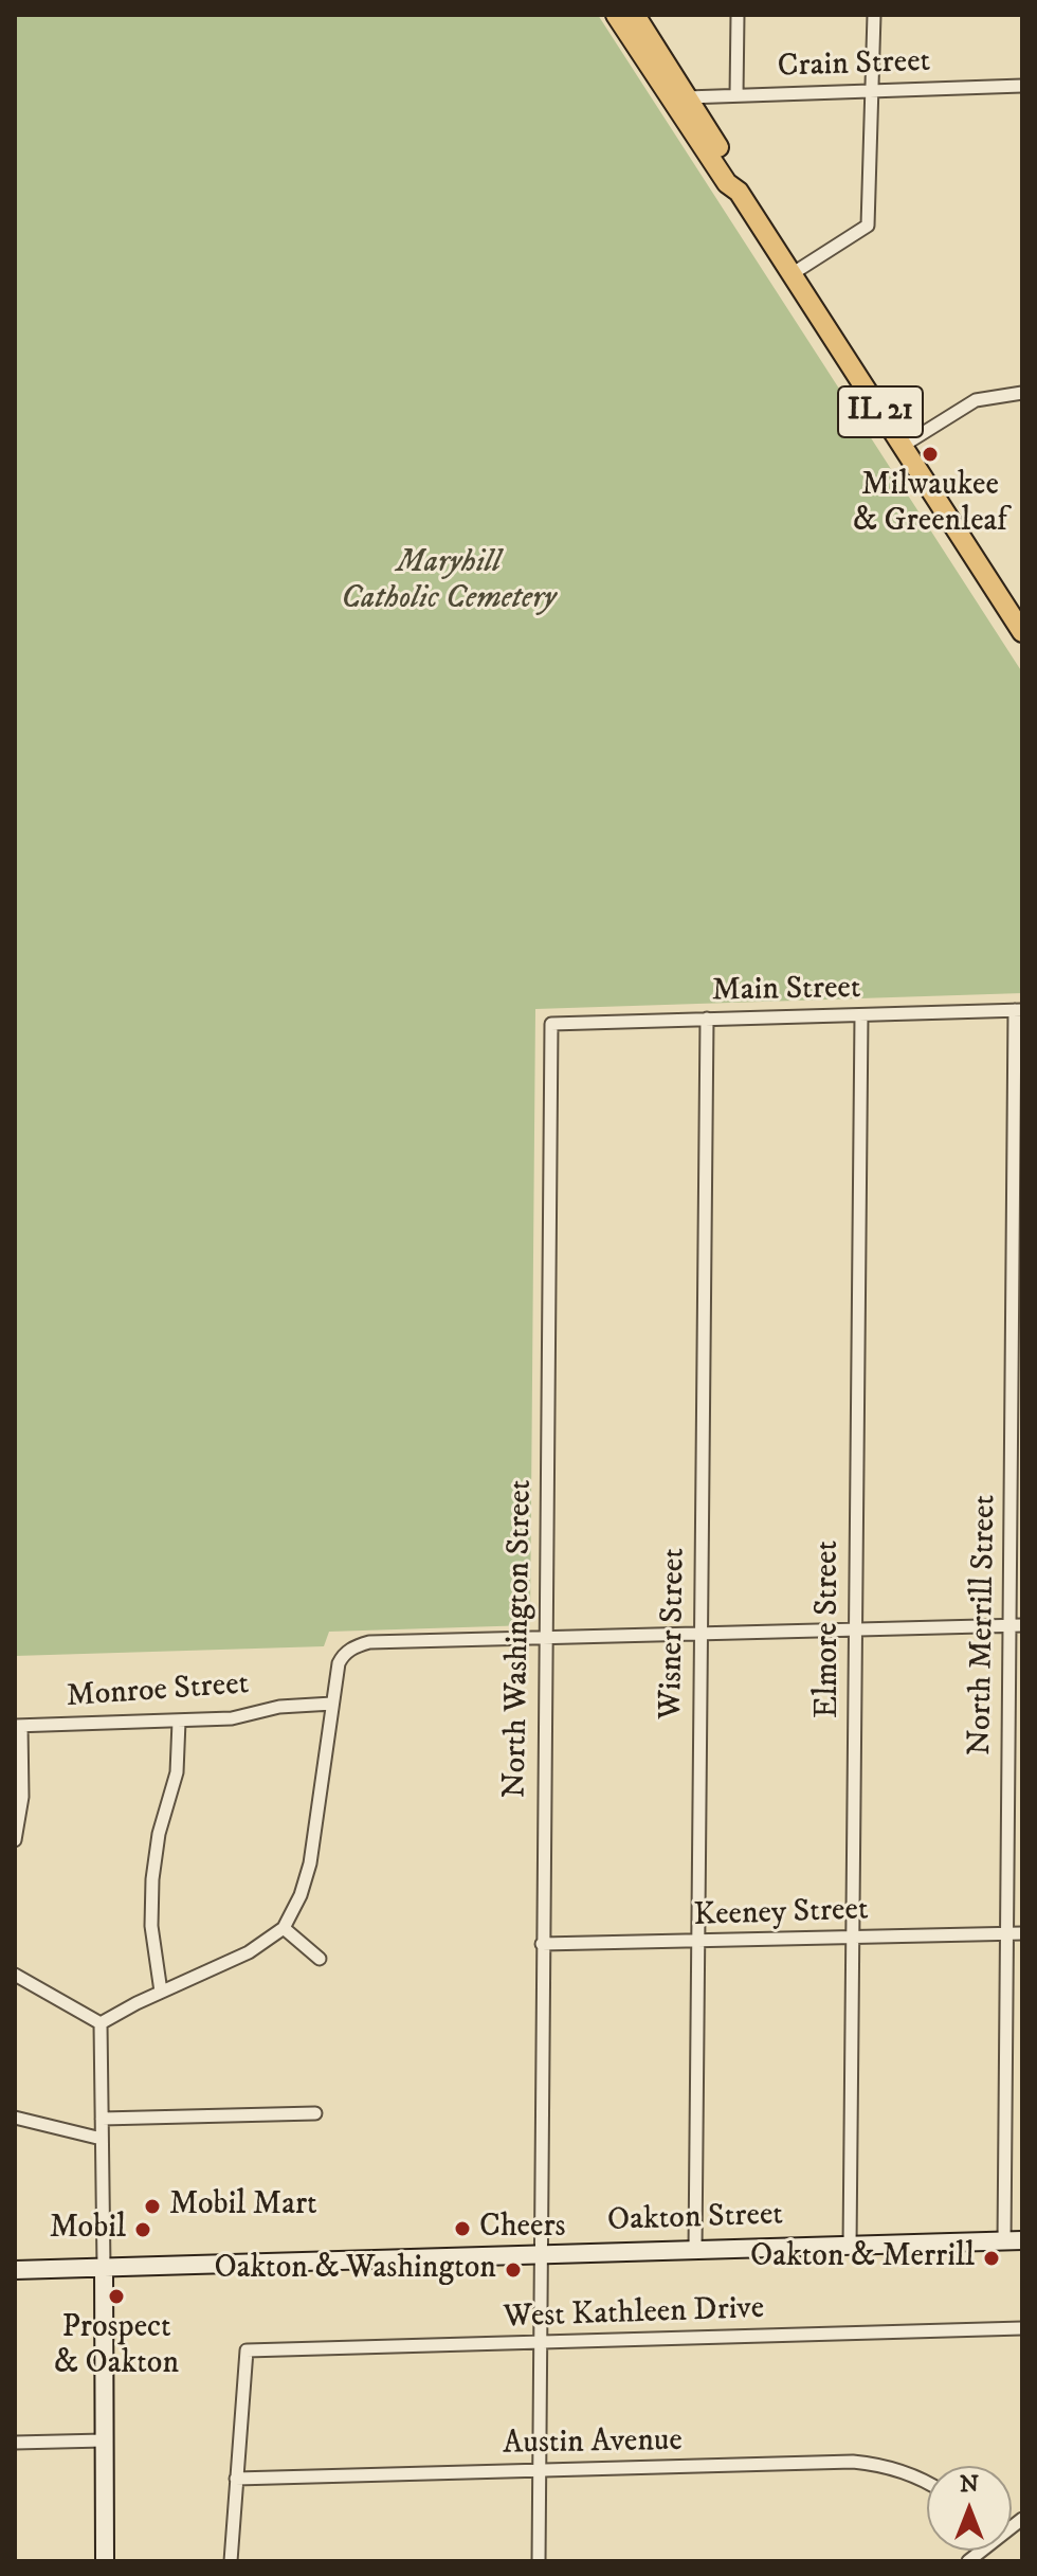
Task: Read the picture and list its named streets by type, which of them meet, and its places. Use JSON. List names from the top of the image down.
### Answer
{
  "streets": {
    "main road": ["IL 21", "Oakton Street"],
    "street": [
      "Crain Street",
      "Main Street",
      "North Merrill Street",
      "Elmore Street",
      "Wisner Street",
      "North Washington Street",
      "Monroe Street",
      "Keeney Street",
      "West Kathleen Drive",
      "Austin Avenue"
    ]
  },
  "crossings": [
    ["Crain Street", "IL 21"],
    ["Main Street", "North Merrill Street"],
    ["Main Street", "Elmore Street"],
    ["Main Street", "Wisner Street"],
    ["Main Street", "North Washington Street"],
    ["North Merrill Street", "Keeney Street"],
    ["North Merrill Street", "Oakton Street"],
    ["Elmore Street", "Keeney Street"],
    ["Elmore Street", "Oakton Street"],
    ["Wisner Street", "Keeney Street"],
    ["Wisner Street", "Oakton Street"],
    ["North Washington Street", "Keeney Street"],
    ["North Washington Street", "Oakton Street"],
    ["North Washington Street", "West Kathleen Drive"],
    ["North Washington Street", "Austin Avenue"],
    ["West Kathleen Drive", "Austin Avenue"]
  ],
  "parks": ["Maryhill Catholic Cemetery"],
  "places": [
    "Milwaukee & Greenleaf",
    "Mobil Mart",
    "Cheers",
    "Mobil",
    "Oakton & Merrill",
    "Oakton & Washington",
    "Prospect & Oakton"
  ],
  "north": "top"
}
